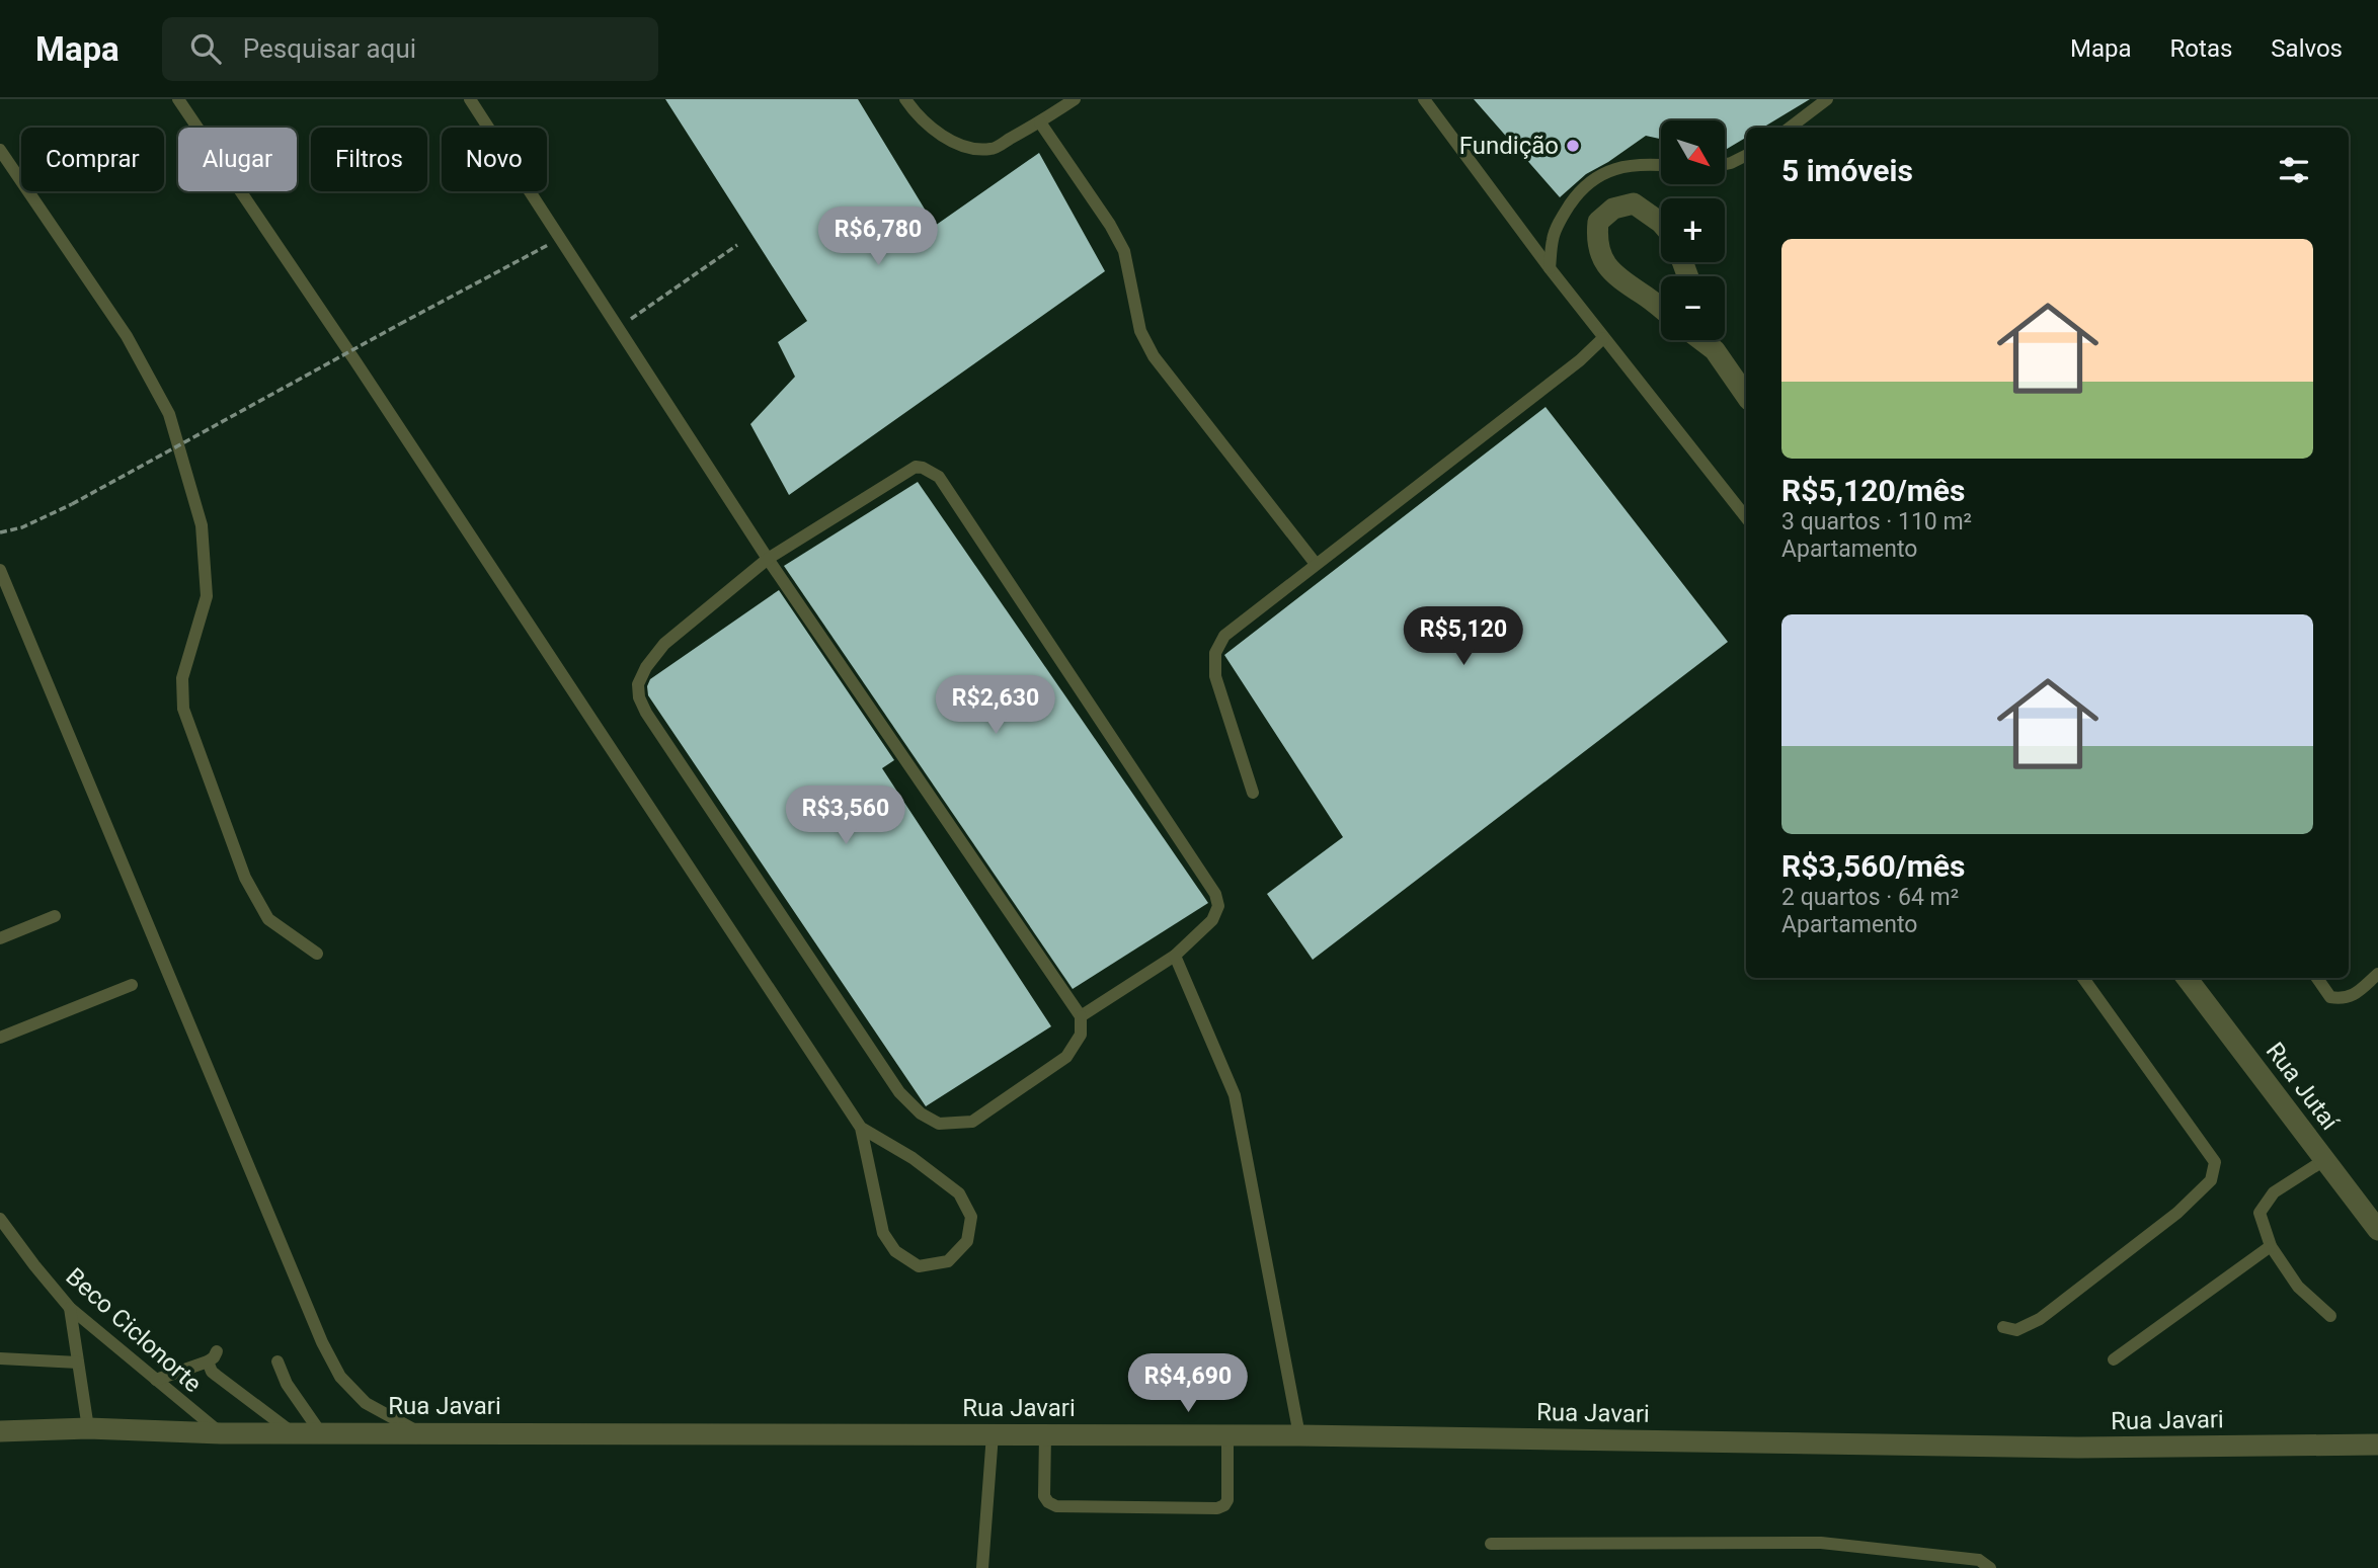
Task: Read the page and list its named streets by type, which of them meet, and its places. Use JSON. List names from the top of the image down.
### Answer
{
  "streets": {
    "street": ["Rua Jutaí", "Rua Javari"],
    "lane": ["Beco Ciclonorte"]
  },
  "crossings": [
    ["Beco Ciclonorte", "Rua Javari"]
  ],
  "places": ["Fundição"],
  "north": "bottom right",
  "page": {
    "header": "Mapa",
    "search": "Pesquisar aqui",
    "nav": ["Mapa", "Rotas", "Salvos"],
    "map_buttons": ["+", "−"],
    "chip": [
      "Comprar",
      "Alugar",
      "Filtros",
      "Novo"
    ],
    "heading": "5 imóveis",
    "price": [
      "R$6,780",
      "R$5,120",
      "R$2,630",
      "R$3,560",
      "R$4,690"
    ],
    "list": [
      {
        "name": "R$5,120/mês",
        "note": "3 quartos · 110 m² · Apartamento"
      },
      {
        "name": "R$3,560/mês",
        "note": "2 quartos · 64 m² · Apartamento"
      }
    ]
  }
}
